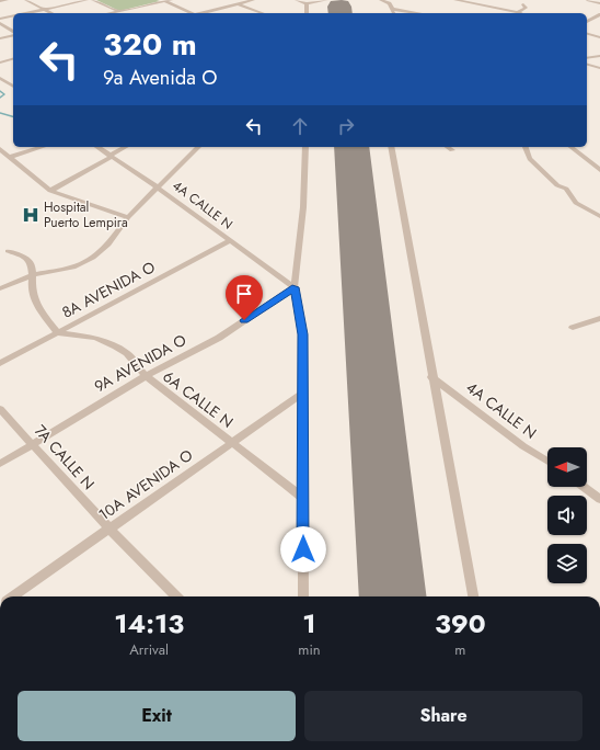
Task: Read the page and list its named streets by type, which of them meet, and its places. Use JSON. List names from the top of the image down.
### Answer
{
  "streets": {
    "street": [
      "4A CALLE N",
      "8A AVENIDA O",
      "9A AVENIDA O",
      "6A CALLE N",
      "7A CALLE N",
      "10A AVENIDA O"
    ]
  },
  "crossings": [
    ["4A CALLE N", "8A AVENIDA O"],
    ["4A CALLE N", "9A AVENIDA O"],
    ["8A AVENIDA O", "6A CALLE N"],
    ["9A AVENIDA O", "6A CALLE N"],
    ["9A AVENIDA O", "7A CALLE N"],
    ["6A CALLE N", "10A AVENIDA O"],
    ["7A CALLE N", "10A AVENIDA O"]
  ],
  "places": {
    "hospital": ["Hospital Puerto Lempira"]
  },
  "north": "left",
  "page": {
    "turn": ["320 m", "9a Avenida O"],
    "eta": [
      "14:13",
      "Arrival",
      "1",
      "min",
      "390",
      "m"
    ],
    "buttons": ["Exit", "Share"]
  }
}
